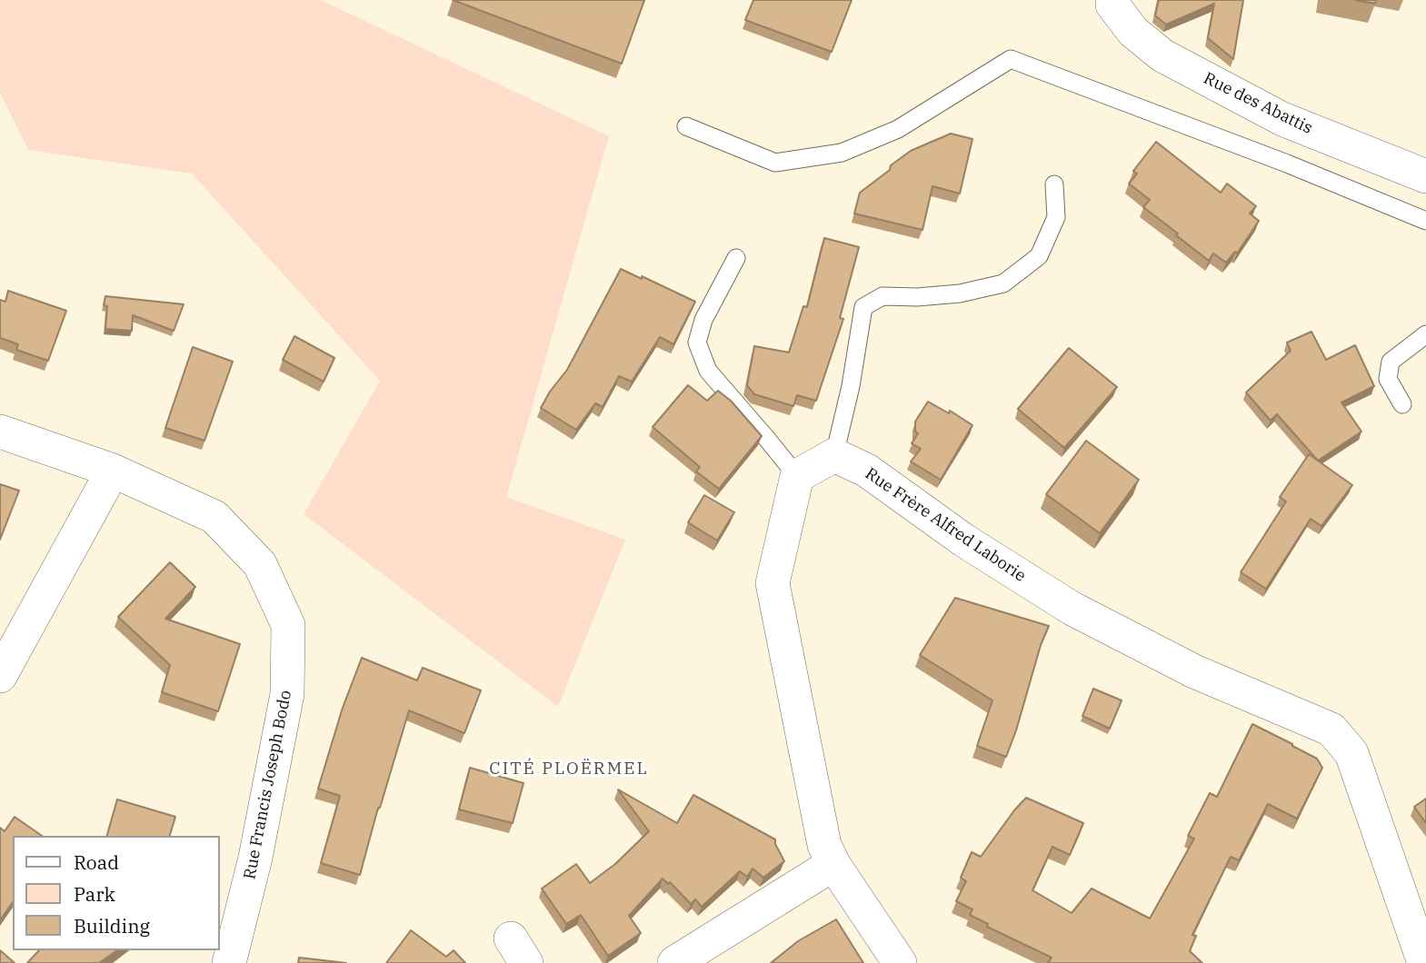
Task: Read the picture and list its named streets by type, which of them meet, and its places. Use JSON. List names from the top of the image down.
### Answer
{
  "streets": {
    "street": ["Rue des Abattis", "Rue Frère Alfred Laborie", "Rue Francis Joseph Bodo"]
  },
  "districts": ["CITÉ PLOËRMEL"],
  "legend": ["Road", "Park", "Building"]
}
